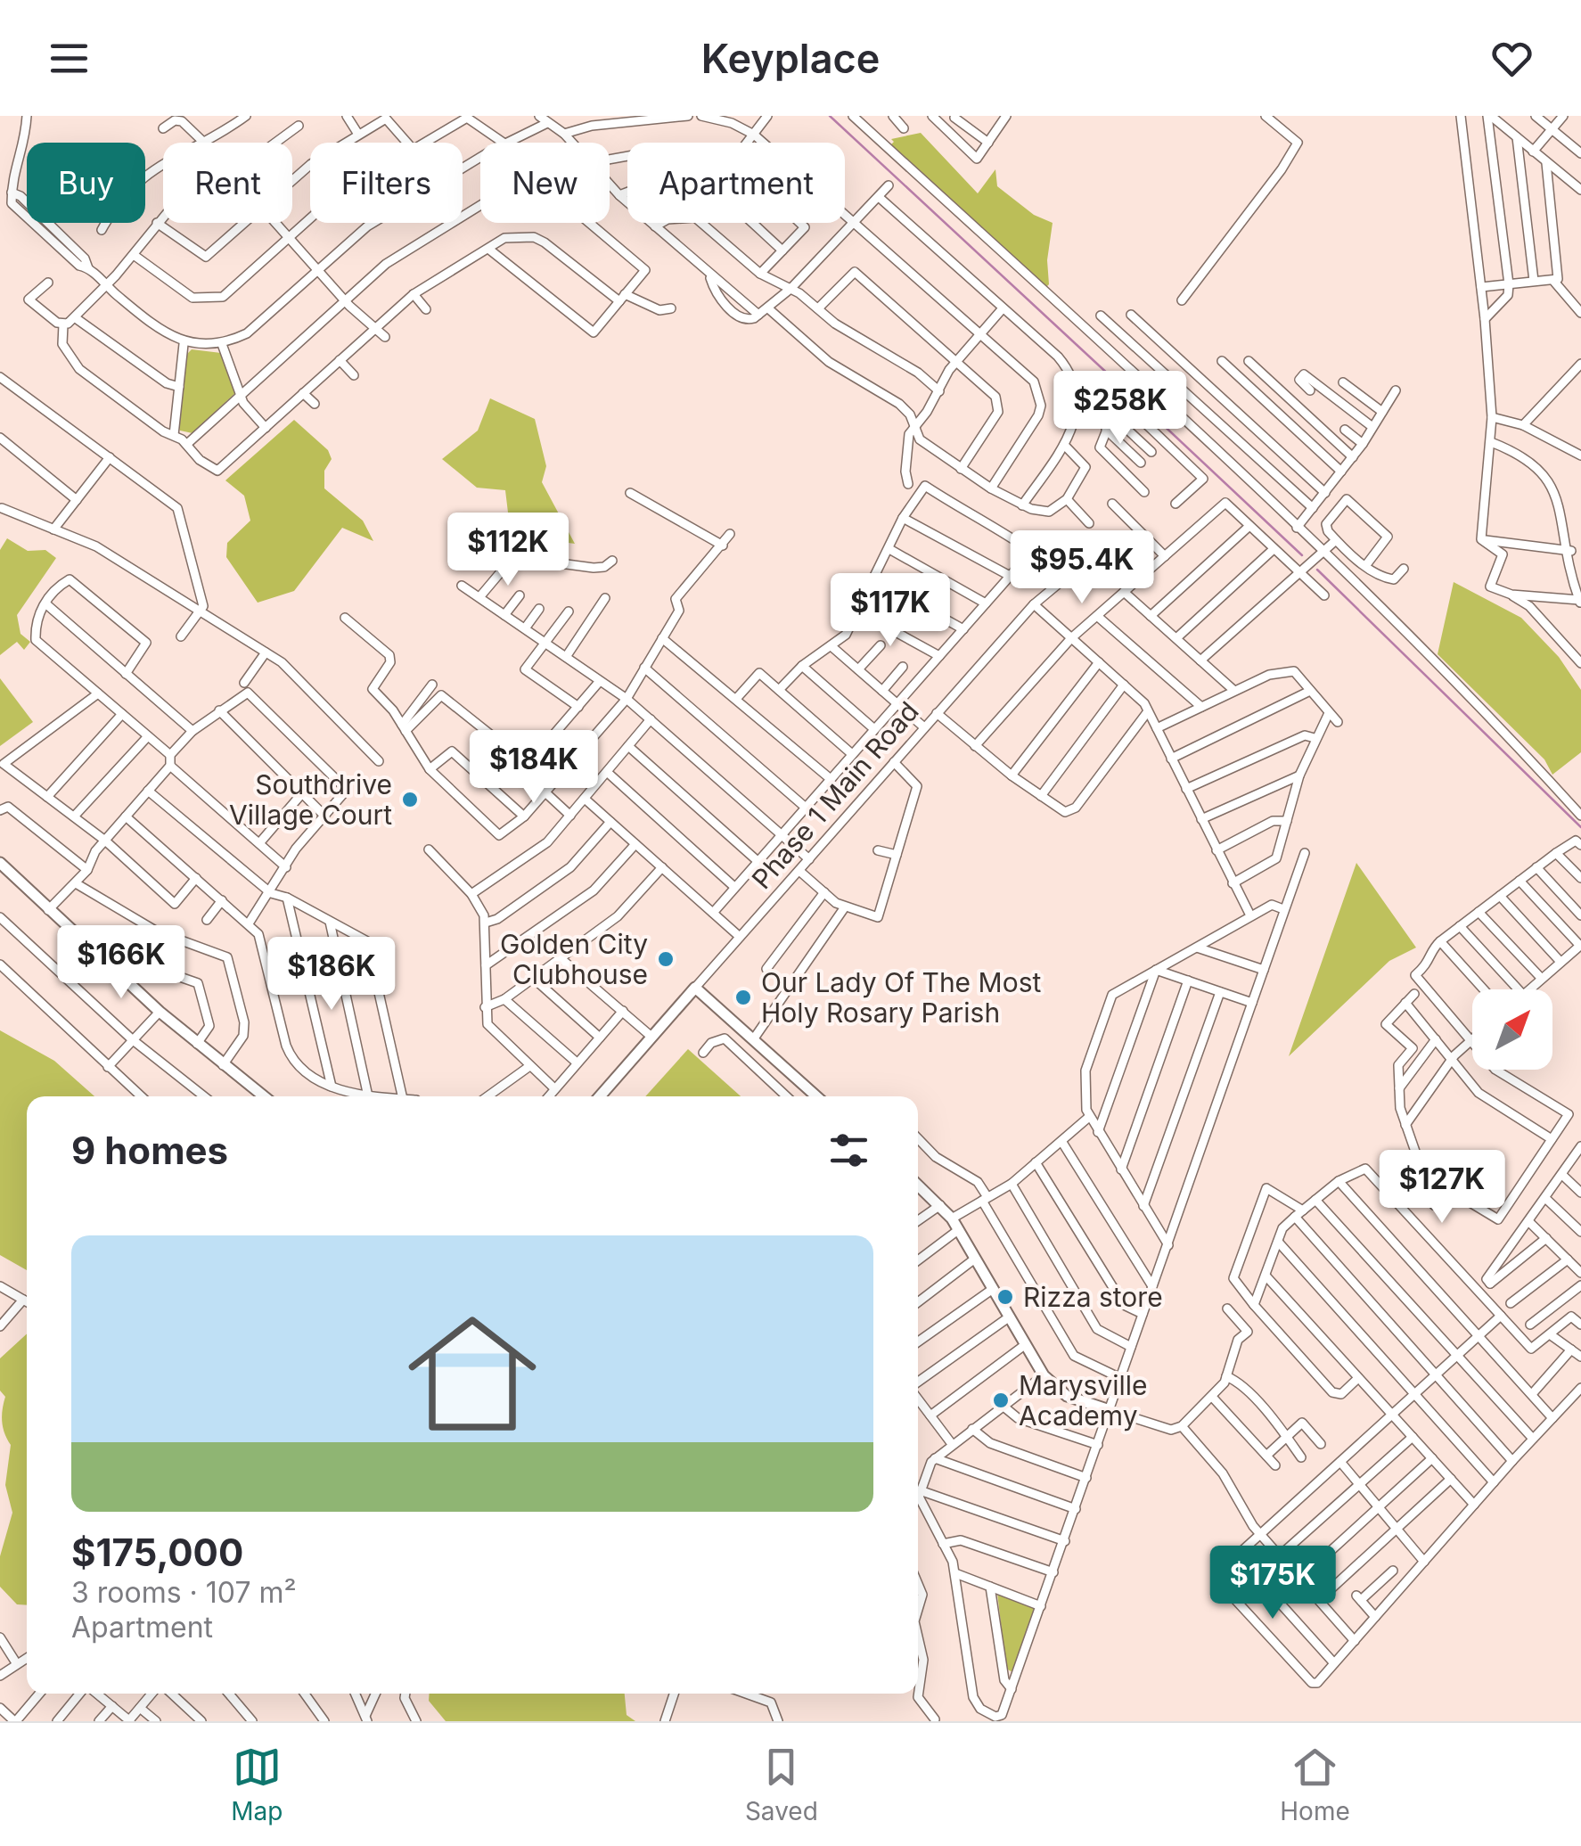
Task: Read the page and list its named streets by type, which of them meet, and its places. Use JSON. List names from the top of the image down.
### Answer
{
  "streets": {
    "street": ["Phase 1 Main Road"]
  },
  "places": [
    "Southdrive Village Court",
    "Golden City Clubhouse",
    "Our Lady Of The Most Holy Rosary Parish",
    "Rizza store",
    "Marysville Academy"
  ],
  "north": "top right",
  "page": {
    "header": "Keyplace",
    "chip": [
      "Buy",
      "Rent",
      "Filters",
      "New",
      "Apartment"
    ],
    "price": [
      "$258K",
      "$112K",
      "$95.4K",
      "$117K",
      "$184K",
      "$166K",
      "$186K",
      "$127K",
      "$175K"
    ],
    "heading": "9 homes",
    "list": [
      {
        "name": "$175,000",
        "note": "3 rooms · 107 m² · Apartment"
      }
    ],
    "tabs": ["Map", "Saved", "Home"]
  }
}
